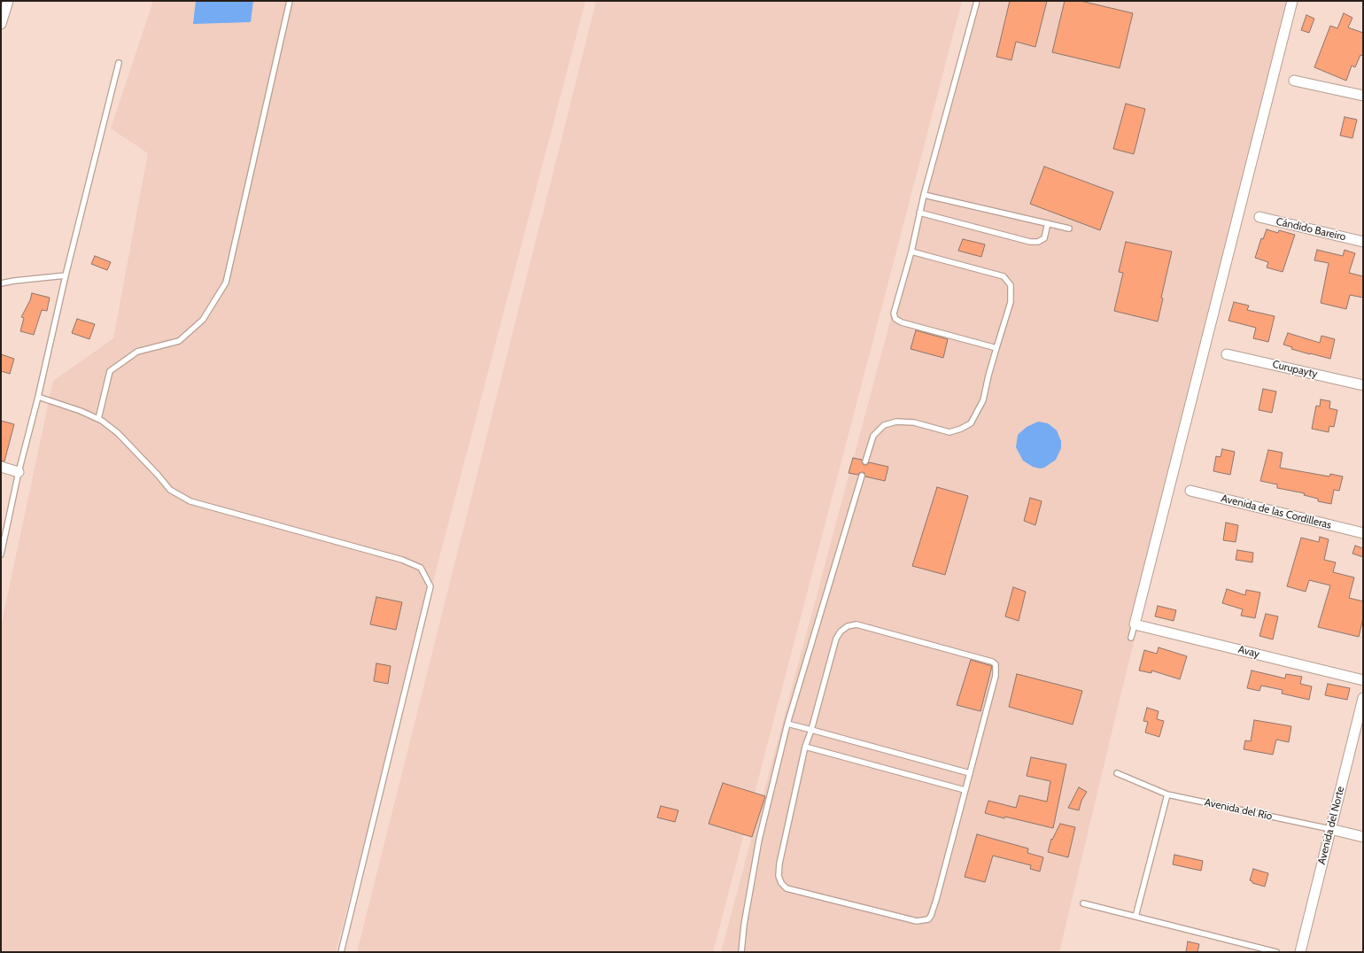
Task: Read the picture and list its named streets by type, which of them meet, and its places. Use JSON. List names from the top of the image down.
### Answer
{
  "streets": {
    "street": [
      "Cándido Bareiro",
      "Curupayty",
      "Avenida de las Cordilleras",
      "Avay",
      "Avenida del Río",
      "Avenida del Norte"
    ]
  },
  "crossings": [
    ["Avenida del Río", "Avenida del Norte"]
  ]
}
